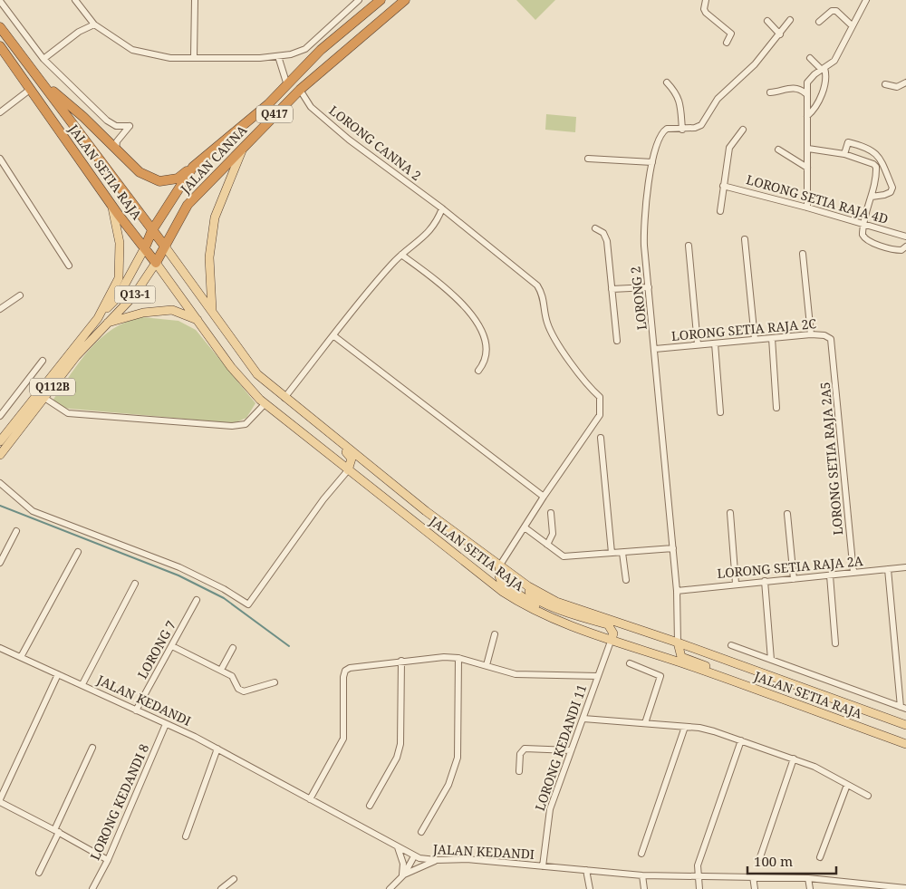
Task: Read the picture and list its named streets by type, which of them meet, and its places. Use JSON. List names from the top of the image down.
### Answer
{
  "streets": {
    "highway": ["Q417", "JALAN CANNA", "JALAN SETIA RAJA"],
    "main road": ["Q13-1", "Q112B"],
    "street": [
      "LORONG CANNA 2",
      "LORONG SETIA RAJA 4D",
      "LORONG 2",
      "LORONG SETIA RAJA 2C",
      "LORONG SETIA RAJA 2A5",
      "LORONG SETIA RAJA 2A",
      "LORONG 7",
      "JALAN KEDANDI",
      "LORONG KEDANDI 11",
      "LORONG KEDANDI 8"
    ]
  },
  "crossings": [
    ["Q417", "JALAN CANNA"],
    ["Q417", "JALAN SETIA RAJA"],
    ["LORONG CANNA 2", "JALAN CANNA"],
    ["LORONG CANNA 2", "JALAN SETIA RAJA"],
    ["JALAN CANNA", "JALAN SETIA RAJA"],
    ["JALAN CANNA", "Q112B"],
    ["JALAN SETIA RAJA", "LORONG 2"],
    ["JALAN SETIA RAJA", "LORONG KEDANDI 11"],
    ["LORONG 2", "LORONG SETIA RAJA 2C"],
    ["LORONG 2", "LORONG SETIA RAJA 2A"],
    ["LORONG SETIA RAJA 2C", "LORONG SETIA RAJA 2A5"],
    ["LORONG SETIA RAJA 2A5", "LORONG SETIA RAJA 2A"],
    ["LORONG 7", "JALAN KEDANDI"],
    ["JALAN KEDANDI", "LORONG KEDANDI 11"],
    ["JALAN KEDANDI", "LORONG KEDANDI 8"]
  ],
  "scale_bar": "100 m"
}
